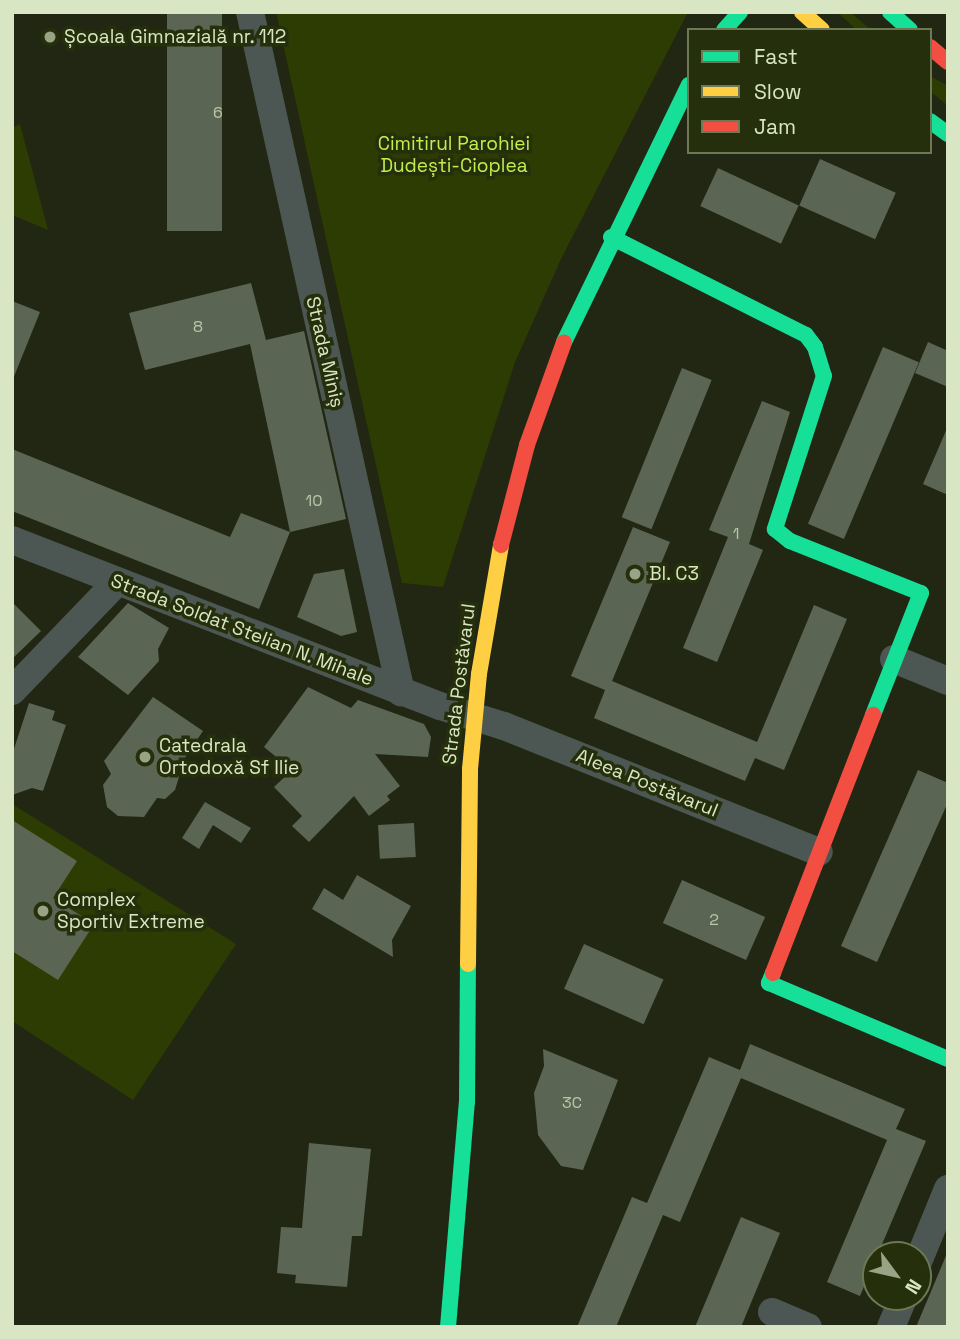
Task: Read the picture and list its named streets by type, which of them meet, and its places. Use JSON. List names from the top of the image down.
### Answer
{
  "streets": {
    "street": [
      "Strada Miniș",
      "Strada Soldat Stelian N. Mihale",
      "Strada Postăvarul",
      "Aleea Postăvarul"
    ]
  },
  "crossings": [
    ["Strada Miniș", "Strada Soldat Stelian N. Mihale"],
    ["Strada Soldat Stelian N. Mihale", "Strada Postăvarul"],
    ["Strada Soldat Stelian N. Mihale", "Aleea Postăvarul"],
    ["Strada Postăvarul", "Aleea Postăvarul"]
  ],
  "parks": ["Cimitirul Parohiei Dudești-Cioplea"],
  "places": [
    "Școala Gimnazială nr. 112",
    "Bl. C3",
    "Catedrala Ortodoxă Sf Ilie",
    "Complex Sportiv Extreme"
  ],
  "house_numbers": [
    "6",
    "8",
    "10",
    "1",
    "2",
    "3C"
  ],
  "legend": ["Fast", "Slow", "Jam"],
  "north": "bottom right"
}
